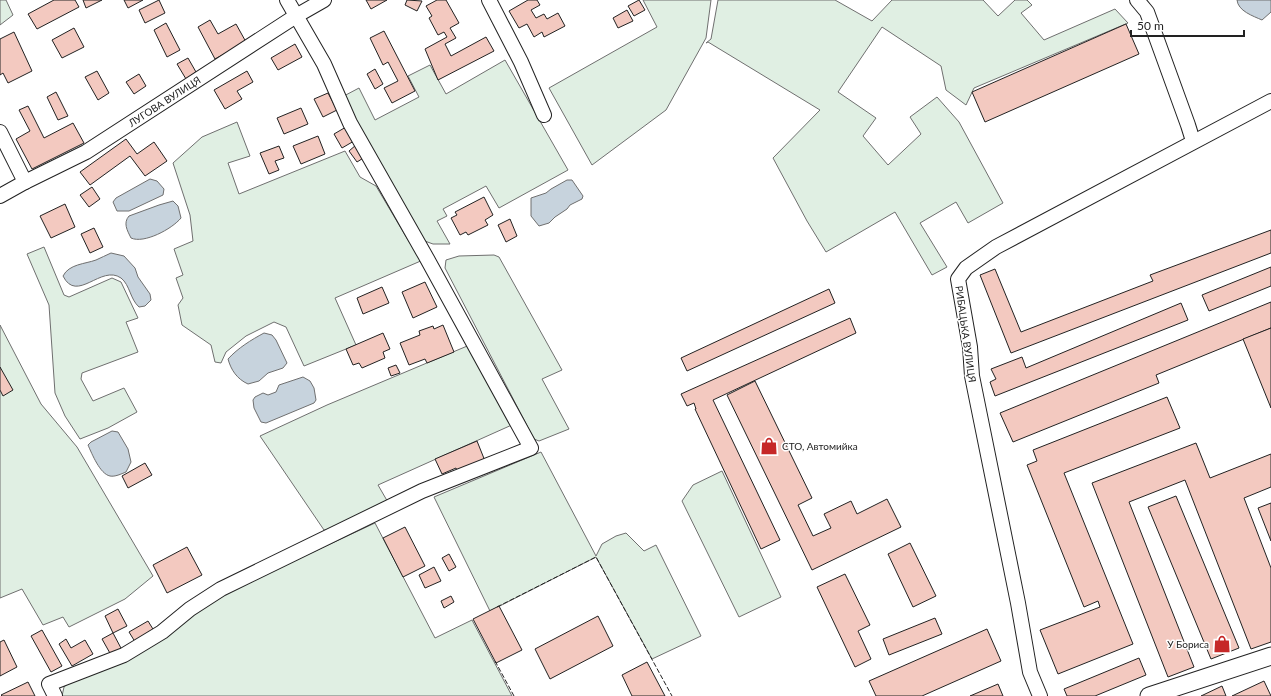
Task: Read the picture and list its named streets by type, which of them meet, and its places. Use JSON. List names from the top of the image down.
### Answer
{
  "streets": {
    "street": ["ЛУГОВА ВУЛИЦЯ", "РИБАЦЬКА ВУЛИЦЯ"]
  },
  "places": {
    "shop": ["СТО, Автомийка", "У Бориса"]
  },
  "scale_bar": "50 m"
}
